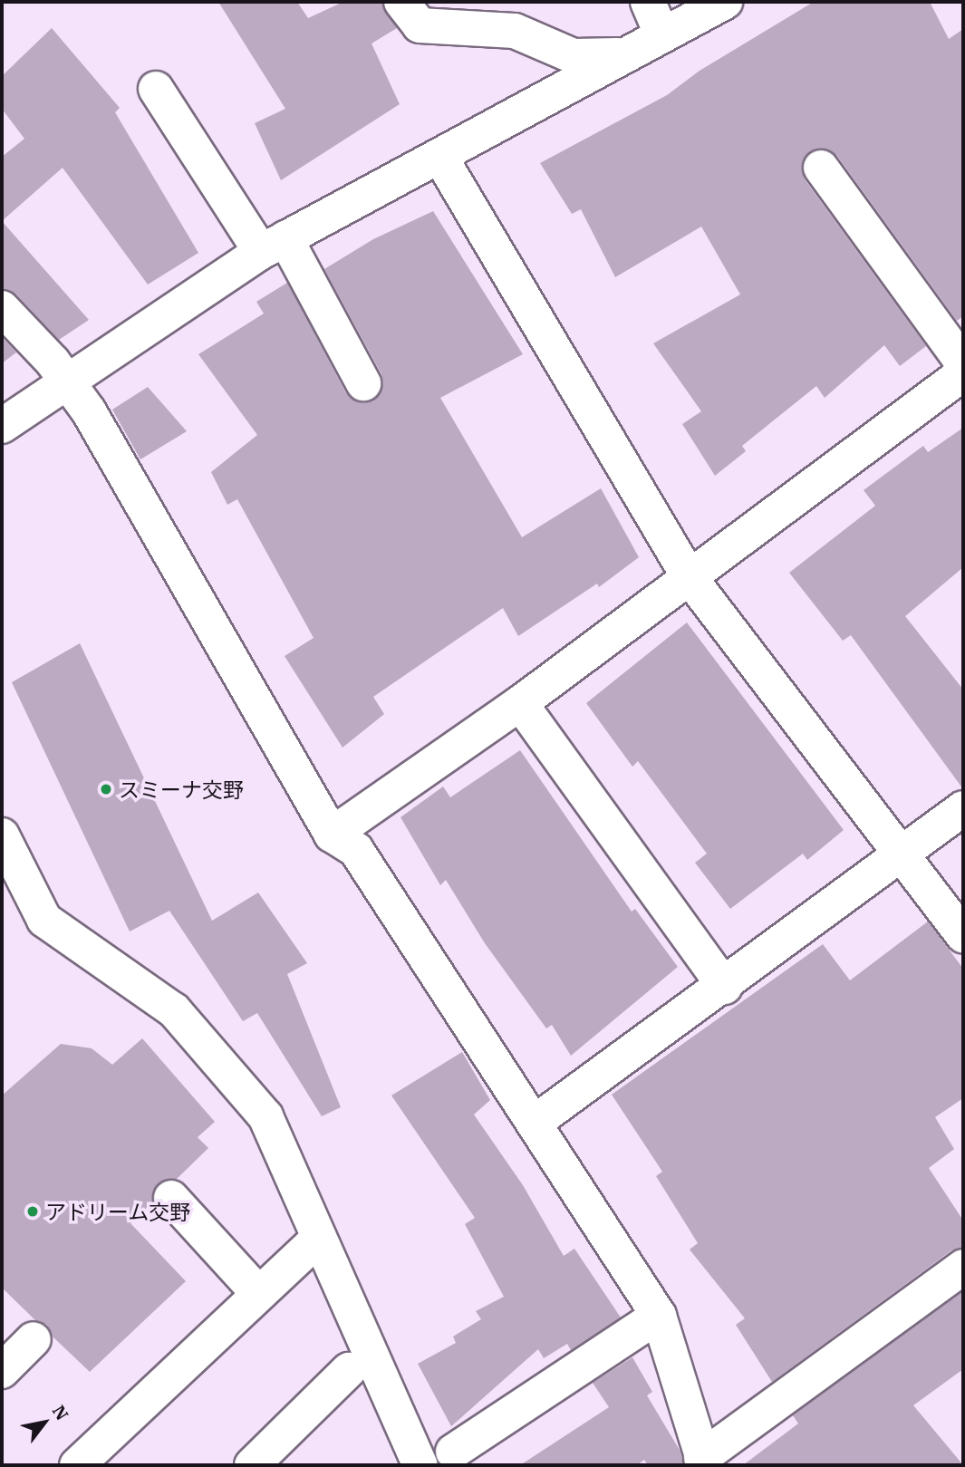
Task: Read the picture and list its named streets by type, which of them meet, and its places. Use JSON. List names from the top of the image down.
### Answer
{
  "places": ["スミーナ交野", "アドリーム交野"],
  "north": "top right"
}
